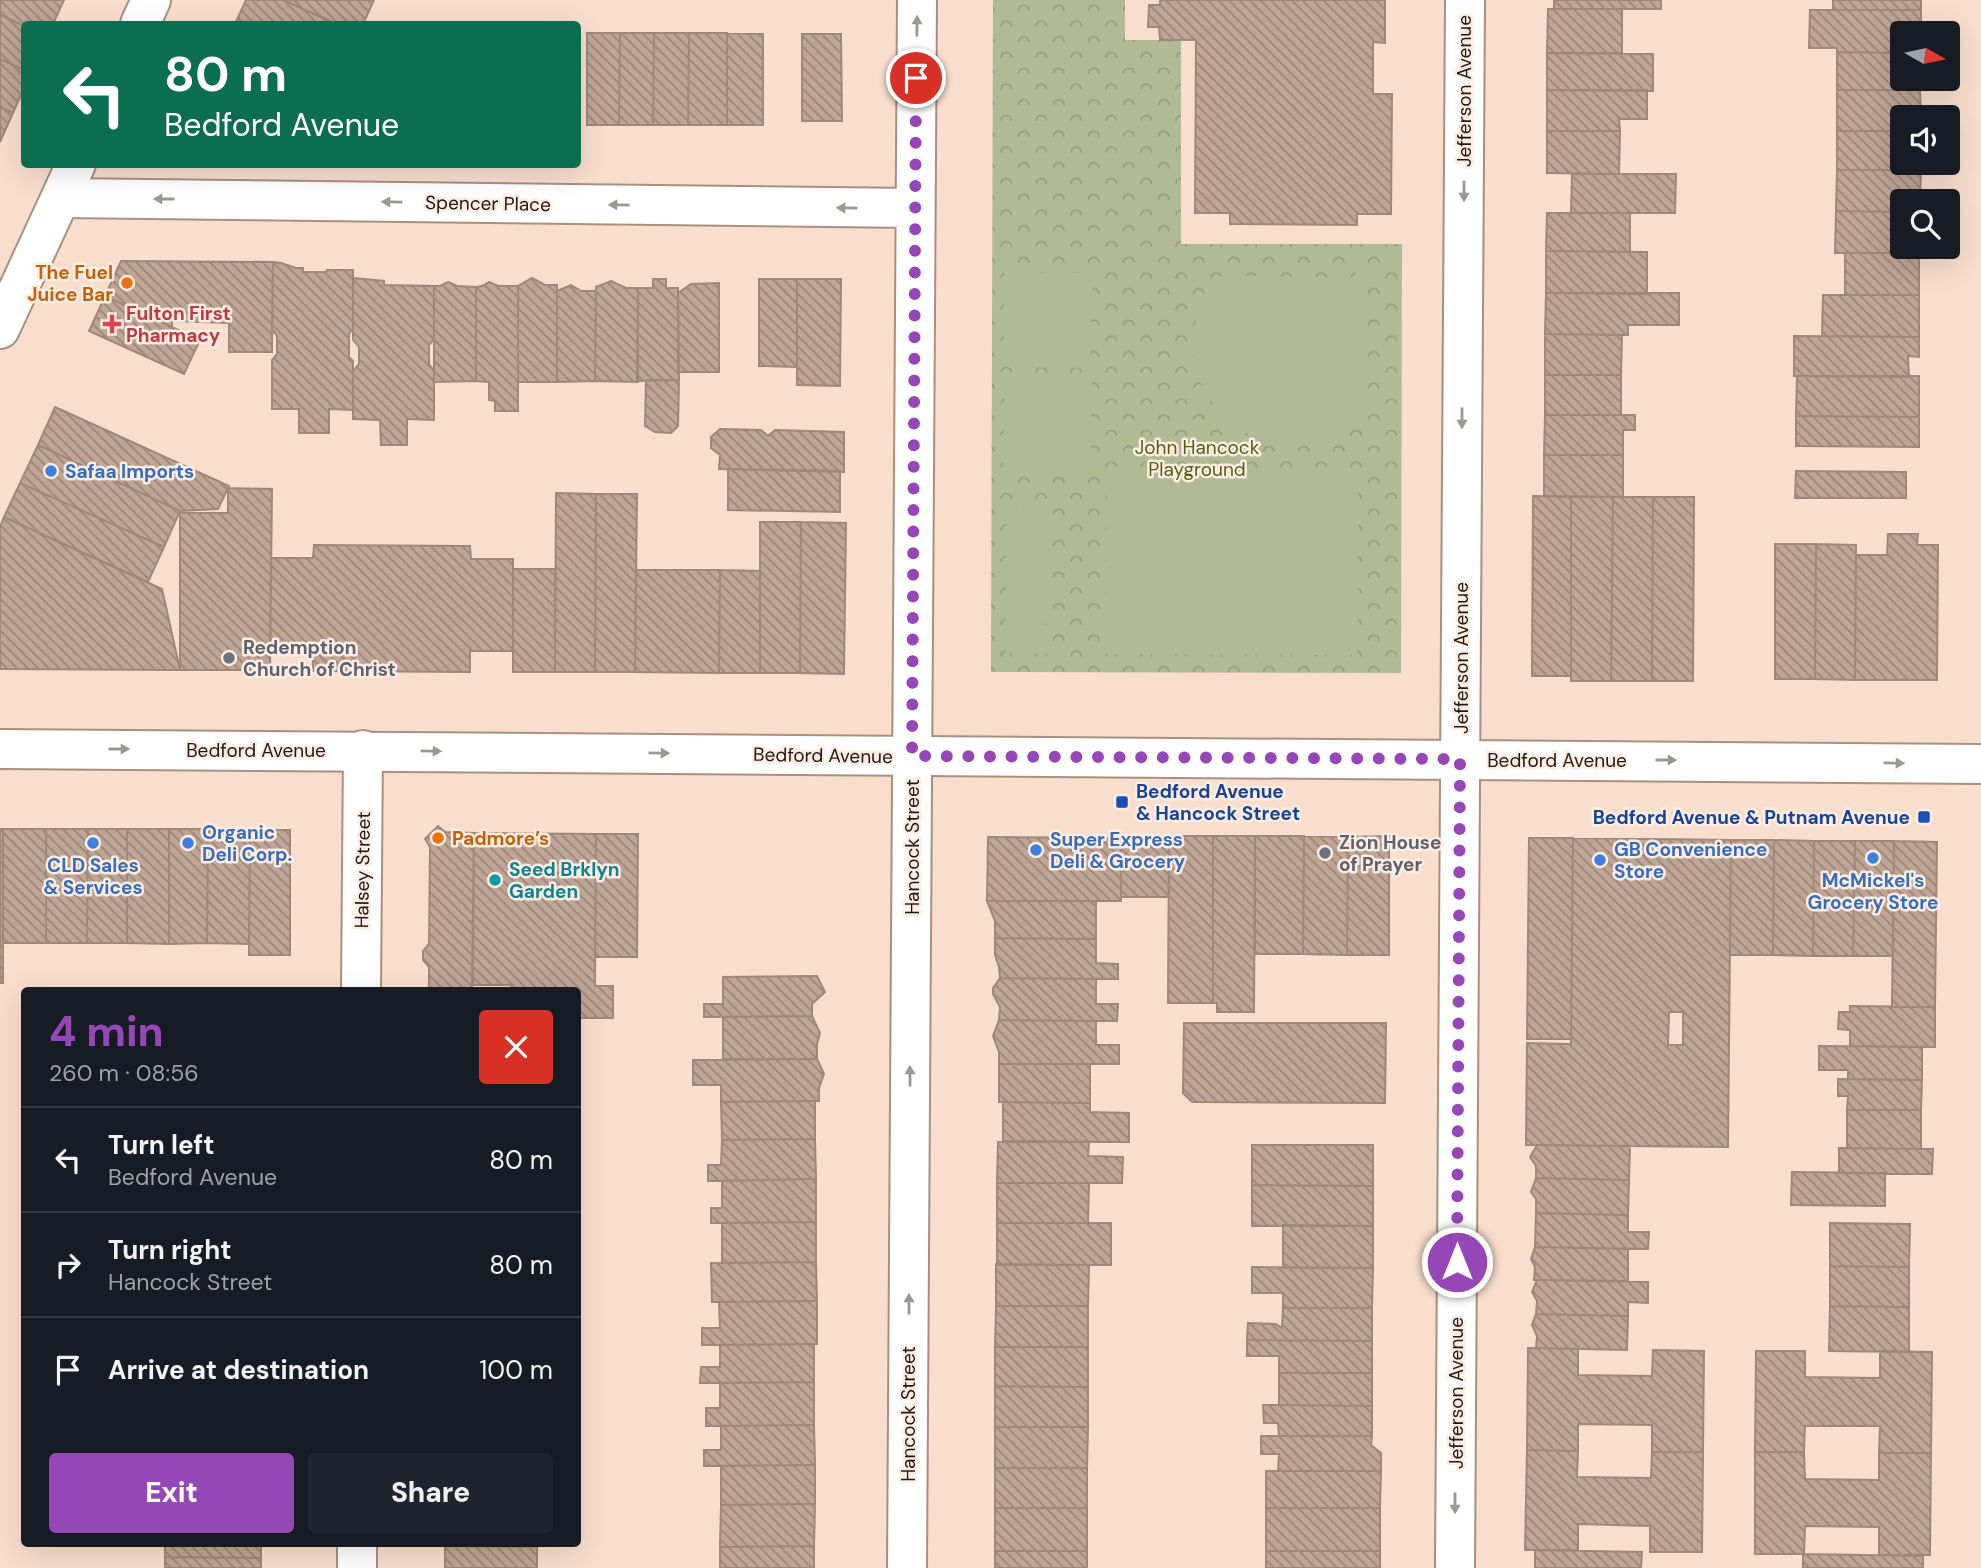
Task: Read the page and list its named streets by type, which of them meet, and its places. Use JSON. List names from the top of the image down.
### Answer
{
  "streets": {
    "street": [
      "Jefferson Avenue",
      "Spencer Place",
      "Bedford Avenue",
      "Hancock Street",
      "Halsey Street"
    ]
  },
  "crossings": [
    ["Jefferson Avenue", "Bedford Avenue"],
    ["Spencer Place", "Hancock Street"],
    ["Bedford Avenue", "Hancock Street"],
    ["Bedford Avenue", "Halsey Street"]
  ],
  "one_way": [
    "Jefferson Avenue",
    "Spencer Place",
    "Bedford Avenue",
    "Hancock Street"
  ],
  "parks": ["John Hancock Playground"],
  "places": {
    "other": [
      "The Fuel Juice Bar",
      "Safaa Imports",
      "Redemption Church of Christ",
      "Padmore’s",
      "CLD Sales & Services",
      "Organic Deli Corp.",
      "Super Express Deli & Grocery",
      "Zion House of Prayer",
      "McMickel's Grocery Store",
      "GB Convenience Store",
      "Seed Brklyn Garden"
    ],
    "health": ["Fulton First Pharmacy"],
    "transit": ["Bedford Avenue & Hancock Street", "Bedford Avenue & Putnam Avenue"]
  },
  "north": "right",
  "page": {
    "turn": ["80 m", "Bedford Avenue"],
    "heading": ["4 min", "260 m · 08:56"],
    "list": [
      {
        "name": "Turn left",
        "note": "Bedford Avenue",
        "value": "80 m"
      },
      {
        "name": "Turn right",
        "note": "Hancock Street",
        "value": "80 m"
      },
      {
        "name": "Arrive at destination",
        "value": "100 m"
      }
    ],
    "buttons": ["Exit", "Share"]
  }
}
